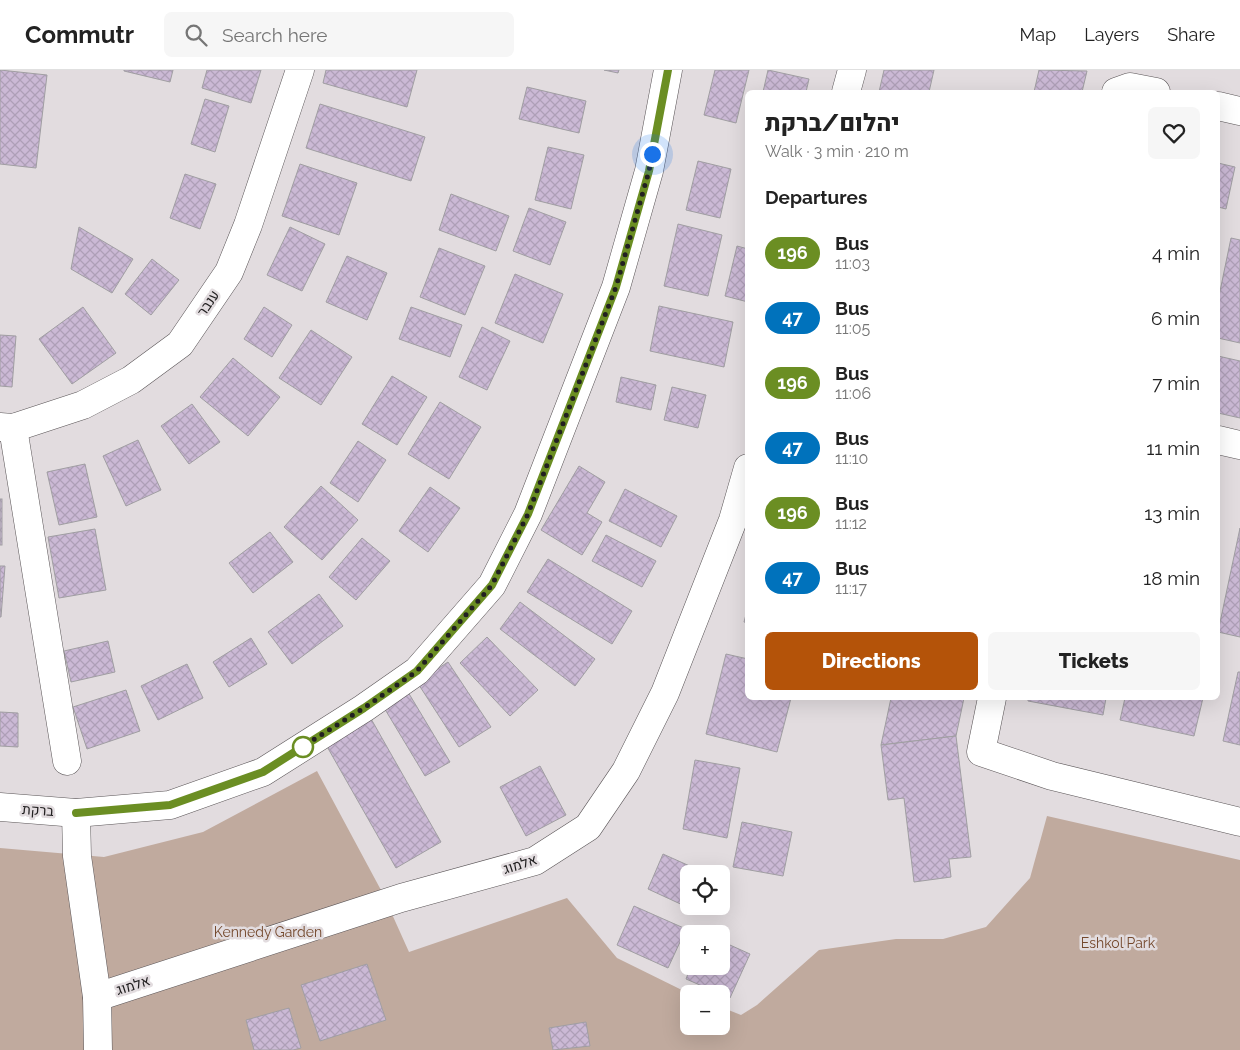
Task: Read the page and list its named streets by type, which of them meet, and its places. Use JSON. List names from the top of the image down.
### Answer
{
  "streets": {
    "street": ["ענבר", "ברקת", "אלמוג"]
  },
  "parks": ["Kennedy Garden", "Eshkol Park"],
  "lines": ["bus line 196"],
  "page": {
    "header": "Commutr",
    "search": "Search here",
    "nav": ["Map", "Layers", "Share"],
    "heading": [
      ["יהלום/ברקת", "Walk · 3 min · 210 m"],
      "Departures"
    ],
    "list": [
      {
        "mark": "196",
        "name": "Bus",
        "note": "11:03",
        "value": "4 min"
      },
      {
        "mark": "47",
        "name": "Bus",
        "note": "11:05",
        "value": "6 min"
      },
      {
        "mark": "196",
        "name": "Bus",
        "note": "11:06",
        "value": "7 min"
      },
      {
        "mark": "47",
        "name": "Bus",
        "note": "11:10",
        "value": "11 min"
      },
      {
        "mark": "196",
        "name": "Bus",
        "note": "11:12",
        "value": "13 min"
      },
      {
        "mark": "47",
        "name": "Bus",
        "note": "11:17",
        "value": "18 min"
      }
    ],
    "buttons": ["Directions", "Tickets"],
    "map_buttons": ["+", "−"]
  }
}
